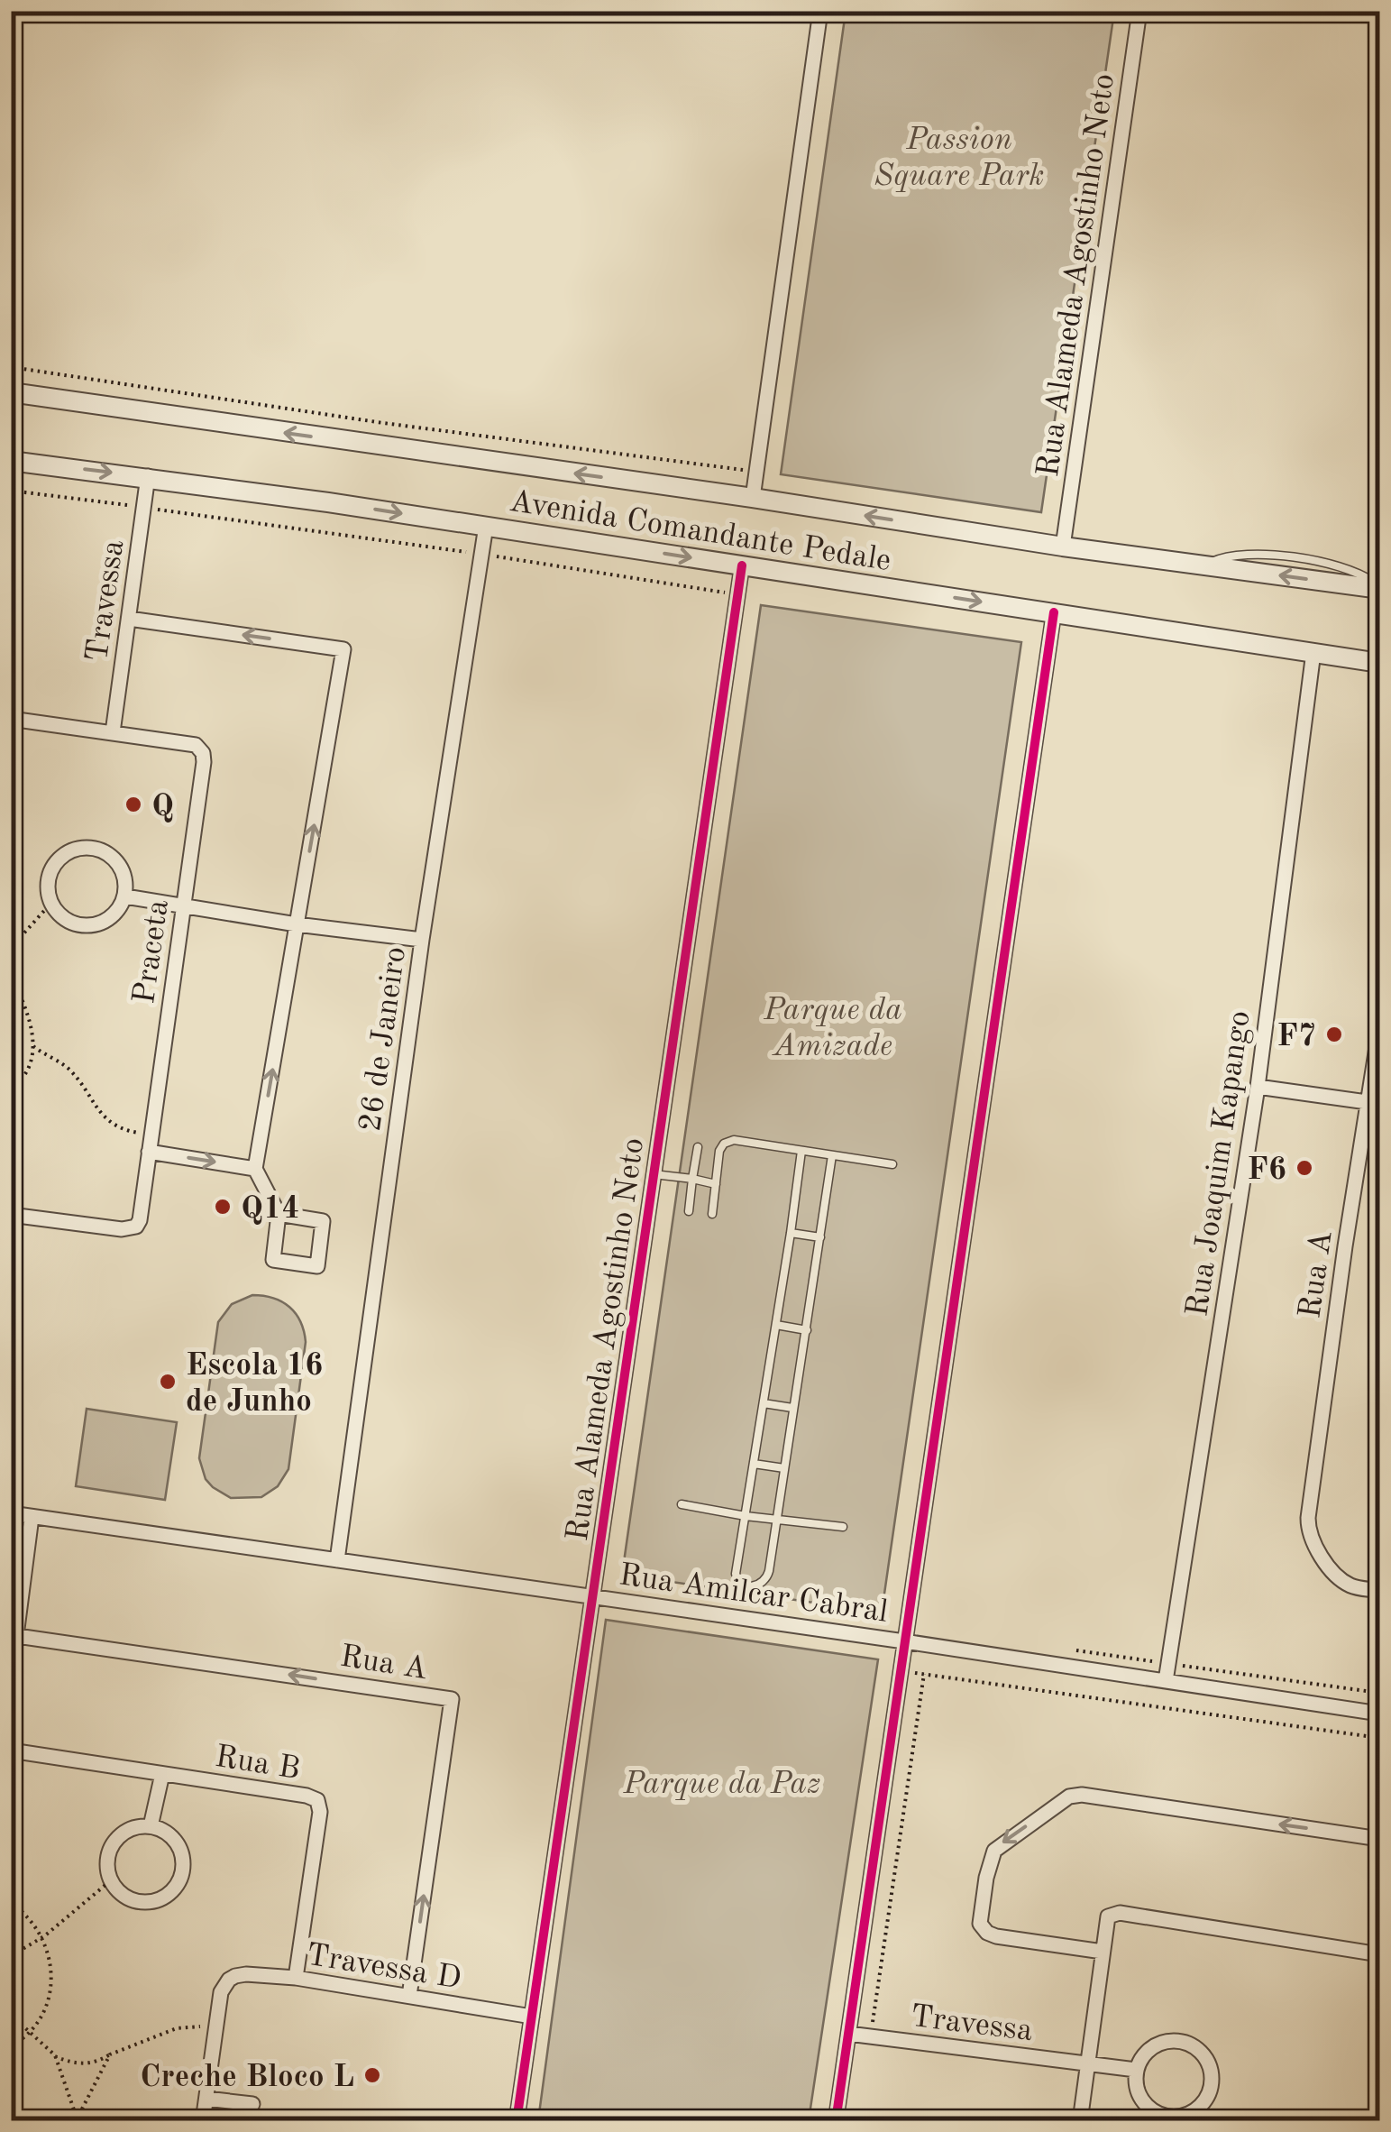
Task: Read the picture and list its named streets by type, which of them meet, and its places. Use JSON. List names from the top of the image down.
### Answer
{
  "streets": {
    "street": [
      "Rua Alameda Agostinho Neto",
      "Avenida Comandante Pedale",
      "Travessa",
      "Praceta",
      "26 de Janeiro",
      "Rua Joaquim Kapango",
      "Rua A",
      "Rua Amilcar Cabral",
      "Rua B",
      "Travessa D"
    ]
  },
  "crossings": [
    ["Rua Alameda Agostinho Neto", "Avenida Comandante Pedale"],
    ["Rua Alameda Agostinho Neto", "Rua Amilcar Cabral"],
    ["Rua Alameda Agostinho Neto", "Travessa D"],
    ["Avenida Comandante Pedale", "Travessa"],
    ["Avenida Comandante Pedale", "26 de Janeiro"],
    ["Avenida Comandante Pedale", "Rua Joaquim Kapango"],
    ["Travessa", "Praceta"],
    ["26 de Janeiro", "Rua Amilcar Cabral"],
    ["Rua Joaquim Kapango", "Rua Amilcar Cabral"],
    ["Rua A", "Travessa D"],
    ["Rua B", "Travessa D"]
  ],
  "parks": ["Passion Square Park", "Parque da Amizade", "Parque da Paz"],
  "places": [
    "Q",
    "F7",
    "F6",
    "Q14",
    "Escola 16 de Junho",
    "Creche Bloco L"
  ]
}
